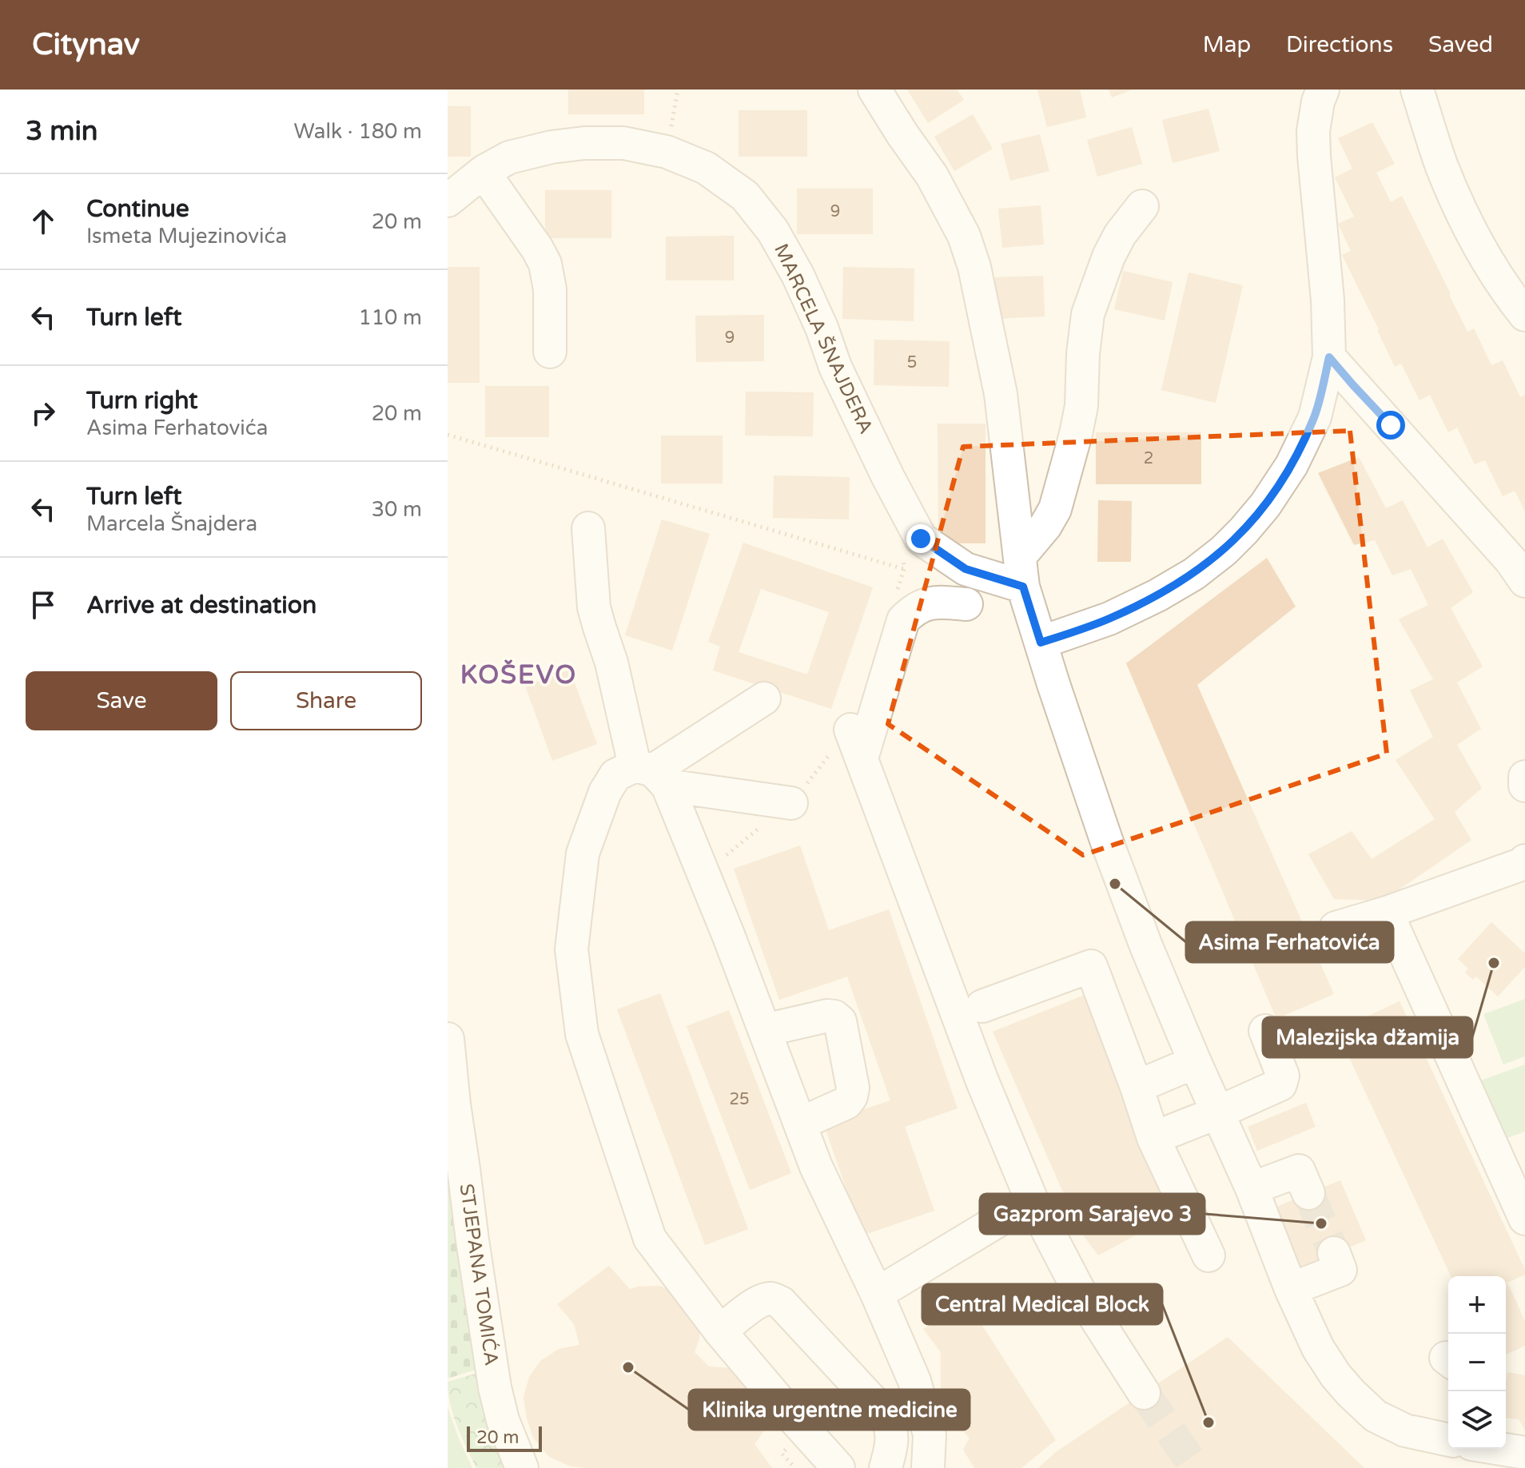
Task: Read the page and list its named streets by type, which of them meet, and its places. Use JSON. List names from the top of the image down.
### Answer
{
  "streets": {
    "street": ["MARCELA ŠNAJDERA", "STJEPANA TOMIĆA"]
  },
  "districts": ["KOŠEVO"],
  "places": [
    "Asima Ferhatovića",
    "Malezijska džamija",
    "Gazprom Sarajevo 3",
    "Klinika urgentne medicine",
    "Central Medical Block"
  ],
  "house_numbers": [
    "9",
    "9",
    "5",
    "2",
    "25"
  ],
  "scale_bar": "20 m",
  "page": {
    "header": "Citynav",
    "nav": ["Map", "Directions", "Saved"],
    "heading": ["3 min", "Walk · 180 m"],
    "list": [
      ["Continue", "Ismeta Mujezinovića", "20 m"],
      ["Turn left", "110 m"],
      ["Turn right", "Asima Ferhatovića", "20 m"],
      ["Turn left", "Marcela Šnajdera", "30 m"],
      "Arrive at destination"
    ],
    "buttons": ["Save", "Share"],
    "map_buttons": ["+", "−"],
    "scale": "20 m"
  }
}
